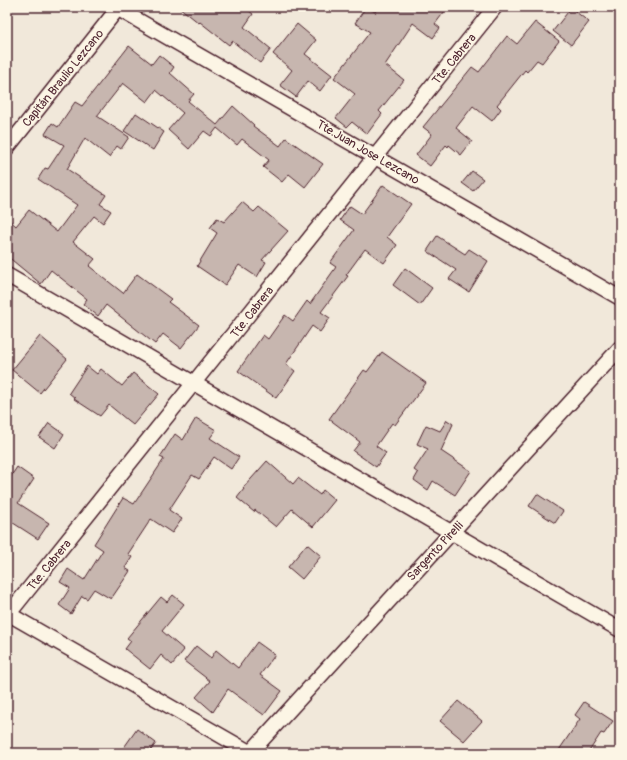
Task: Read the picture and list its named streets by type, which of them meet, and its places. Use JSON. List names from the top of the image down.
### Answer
{
  "streets": {
    "street": [
      "Tte. Cabrera",
      "Capitán Braulio Lezcano",
      "Tte.Juan Jose Lezcano",
      "Sargento Pirelli"
    ]
  },
  "crossings": [
    ["Tte. Cabrera", "Tte.Juan Jose Lezcano"],
    ["Capitán Braulio Lezcano", "Tte.Juan Jose Lezcano"]
  ]
}
